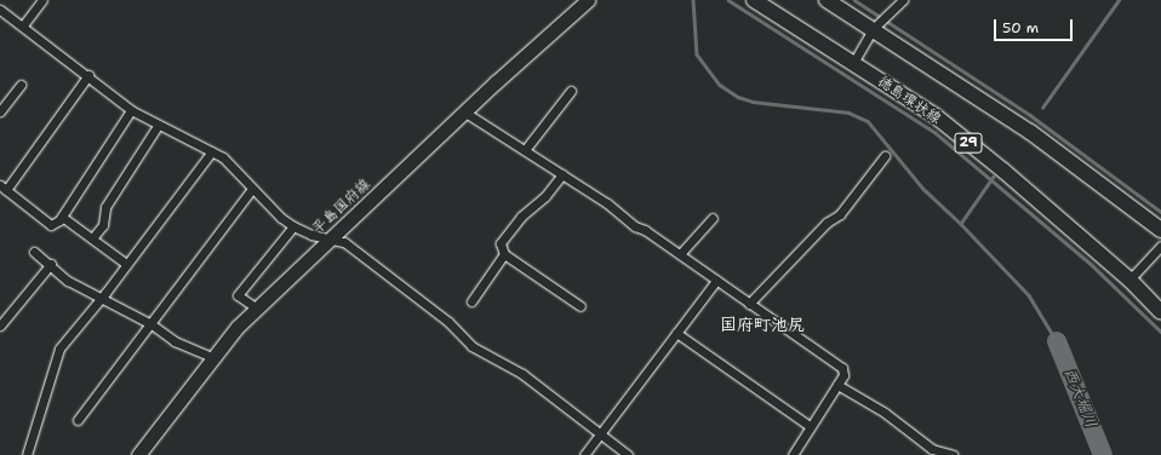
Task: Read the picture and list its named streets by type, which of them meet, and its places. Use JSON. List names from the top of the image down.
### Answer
{
  "streets": {
    "main road": ["徳島環状線", "29", "平島国府線"]
  },
  "districts": ["国府町池尻"],
  "water": ["西大堀川"],
  "scale_bar": "50 m"
}
